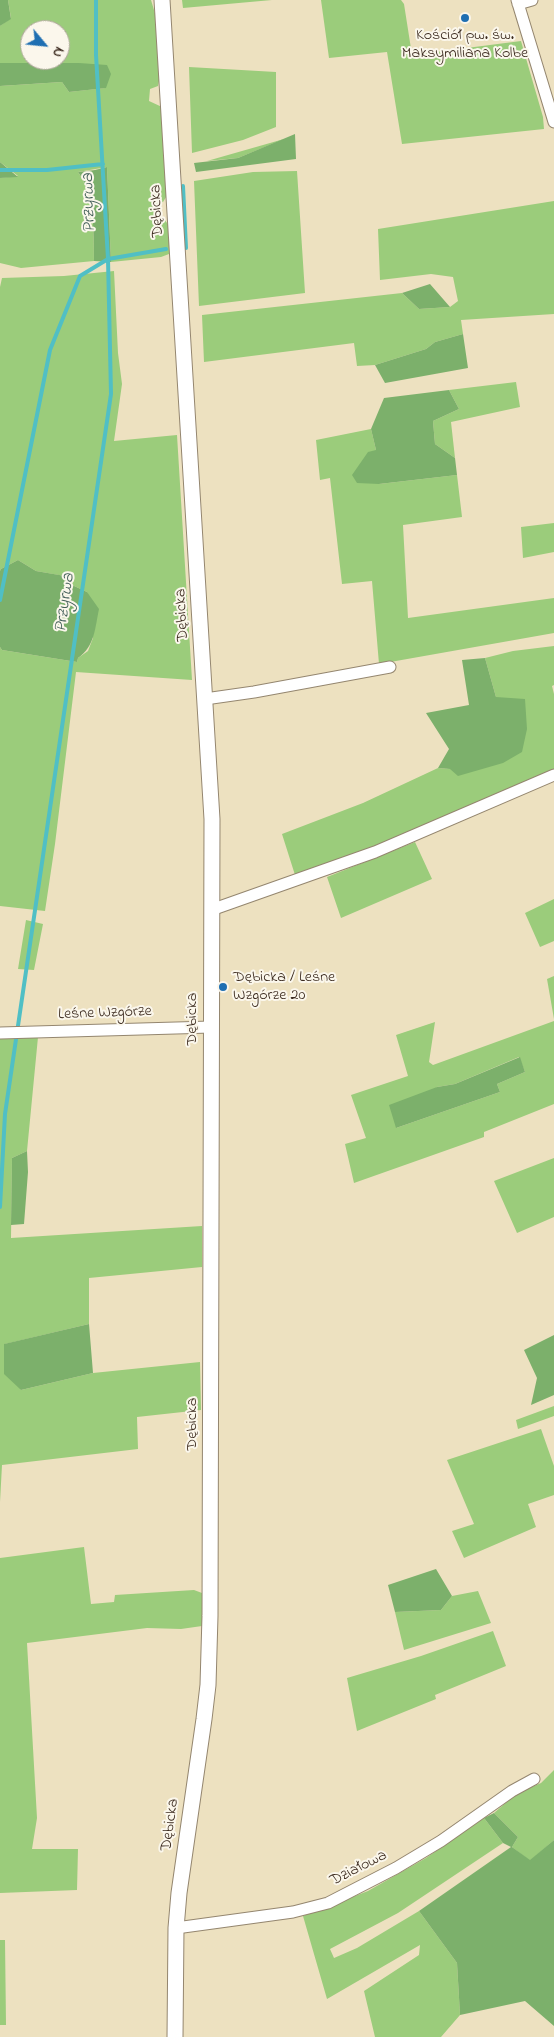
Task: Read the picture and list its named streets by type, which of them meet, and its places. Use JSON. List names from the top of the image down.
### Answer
{
  "streets": {
    "street": ["Dębicka", "Leśne Wzgórze", "Działowa"]
  },
  "crossings": [
    ["Dębicka", "Leśne Wzgórze"],
    ["Dębicka", "Działowa"]
  ],
  "water": ["Przyrwa"],
  "places": ["Kościół pw. św. Maksymiliana Kolbe", "Dębicka / Leśne Wzgórze 20"],
  "north": "bottom right"
}
